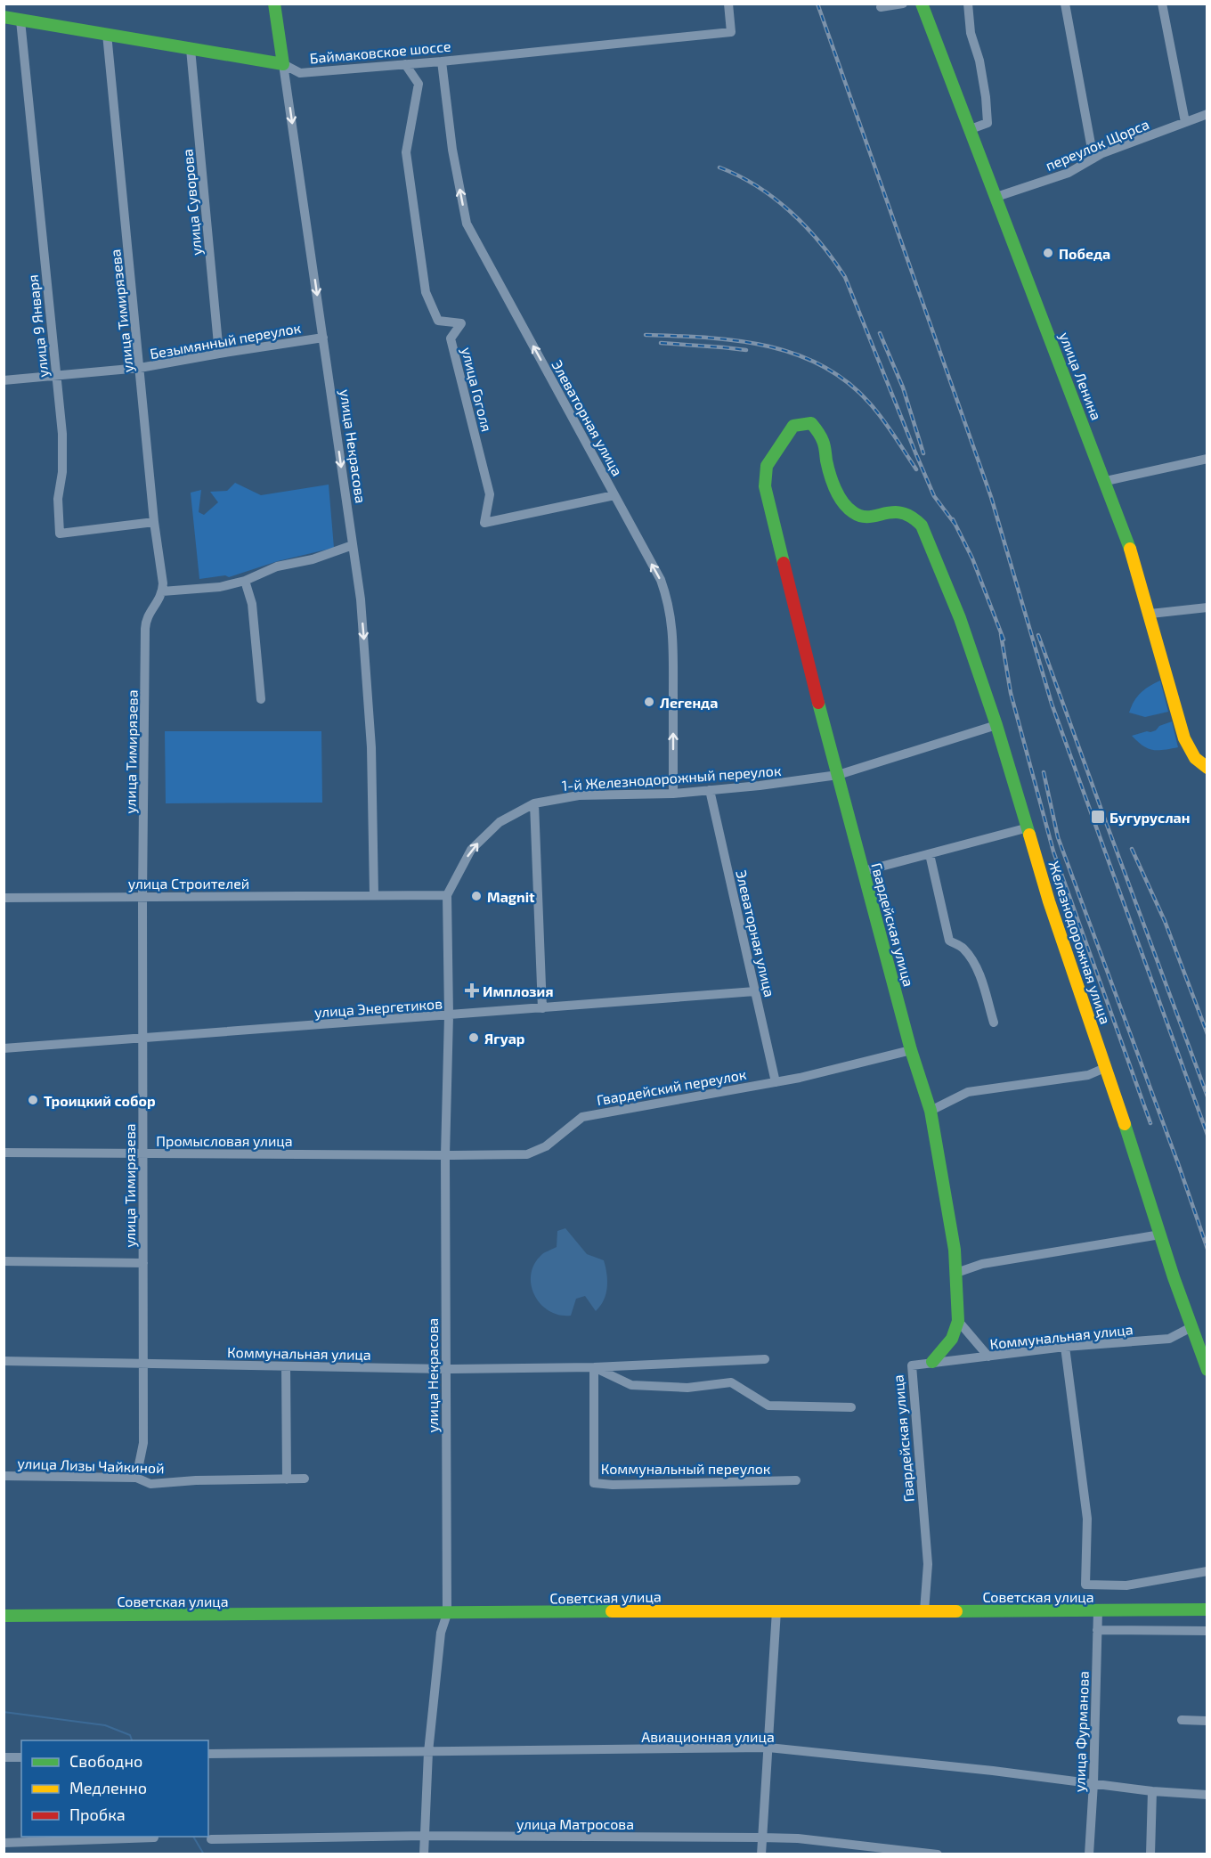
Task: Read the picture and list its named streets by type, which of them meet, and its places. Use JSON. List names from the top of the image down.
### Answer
{
  "streets": {
    "main road": [
      "Баймаковское шоссе",
      "улица Ленина",
      "улица Некрасова",
      "Гвардейская улица",
      "Железнодорожная улица",
      "Советская улица"
    ],
    "street": [
      "переулок Щорса",
      "улица Суворова",
      "улица Тимирязева",
      "улица 9 Января",
      "Безымянный переулок",
      "улица Гоголя",
      "Элеваторная улица",
      "1-й Железнодорожный переулок",
      "улица Строителей",
      "улица Энергетиков",
      "Гвардейский переулок",
      "Промысловая улица",
      "Коммунальная улица",
      "улица Лизы Чайкиной",
      "Коммунальный переулок",
      "улица Фурманова",
      "Авиационная улица",
      "улица Матросова"
    ]
  },
  "crossings": [
    ["Баймаковское шоссе", "улица Суворова"],
    ["Баймаковское шоссе", "улица Тимирязева"],
    ["Баймаковское шоссе", "улица 9 Января"],
    ["Баймаковское шоссе", "улица Гоголя"],
    ["Баймаковское шоссе", "Элеваторная улица"],
    ["Баймаковское шоссе", "улица Некрасова"],
    ["переулок Щорса", "улица Ленина"],
    ["улица Суворова", "Безымянный переулок"],
    ["улица Тимирязева", "улица 9 Января"],
    ["улица Тимирязева", "Безымянный переулок"],
    ["улица Тимирязева", "улица Строителей"],
    ["улица Тимирязева", "улица Энергетиков"],
    ["улица Тимирязева", "Промысловая улица"],
    ["улица Тимирязева", "Коммунальная улица"],
    ["улица Тимирязева", "улица Лизы Чайкиной"],
    ["улица 9 Января", "Безымянный переулок"],
    ["Безымянный переулок", "улица Некрасова"],
    ["улица Гоголя", "Элеваторная улица"],
    ["Элеваторная улица", "1-й Железнодорожный переулок"],
    ["Элеваторная улица", "улица Энергетиков"],
    ["Элеваторная улица", "Гвардейский переулок"],
    ["улица Некрасова", "1-й Железнодорожный переулок"],
    ["улица Некрасова", "улица Строителей"],
    ["улица Некрасова", "улица Энергетиков"],
    ["улица Некрасова", "Гвардейский переулок"],
    ["улица Некрасова", "Промысловая улица"],
    ["улица Некрасова", "Коммунальная улица"],
    ["улица Некрасова", "Советская улица"],
    ["улица Некрасова", "Авиационная улица"],
    ["улица Некрасова", "улица Матросова"],
    ["1-й Железнодорожный переулок", "улица Строителей"],
    ["1-й Железнодорожный переулок", "Гвардейская улица"],
    ["1-й Железнодорожный переулок", "Железнодорожная улица"],
    ["Гвардейская улица", "Железнодорожная улица"],
    ["Гвардейская улица", "Гвардейский переулок"],
    ["Гвардейская улица", "Коммунальная улица"],
    ["Гвардейская улица", "Советская улица"],
    ["Железнодорожная улица", "Коммунальная улица"],
    ["Гвардейский переулок", "Промысловая улица"],
    ["Коммунальная улица", "Коммунальный переулок"],
    ["Советская улица", "улица Фурманова"],
    ["улица Фурманова", "Авиационная улица"]
  ],
  "one_way": ["Элеваторная улица", "улица Некрасова"],
  "places": {
    "other": [
      "Победа",
      "Легенда",
      "Magnit",
      "Ягуар",
      "Троицкий собор"
    ],
    "transit": ["Бугуруслан"],
    "health": ["Имплозия"]
  },
  "legend": ["Свободно", "Медленно", "Пробка"]
}
